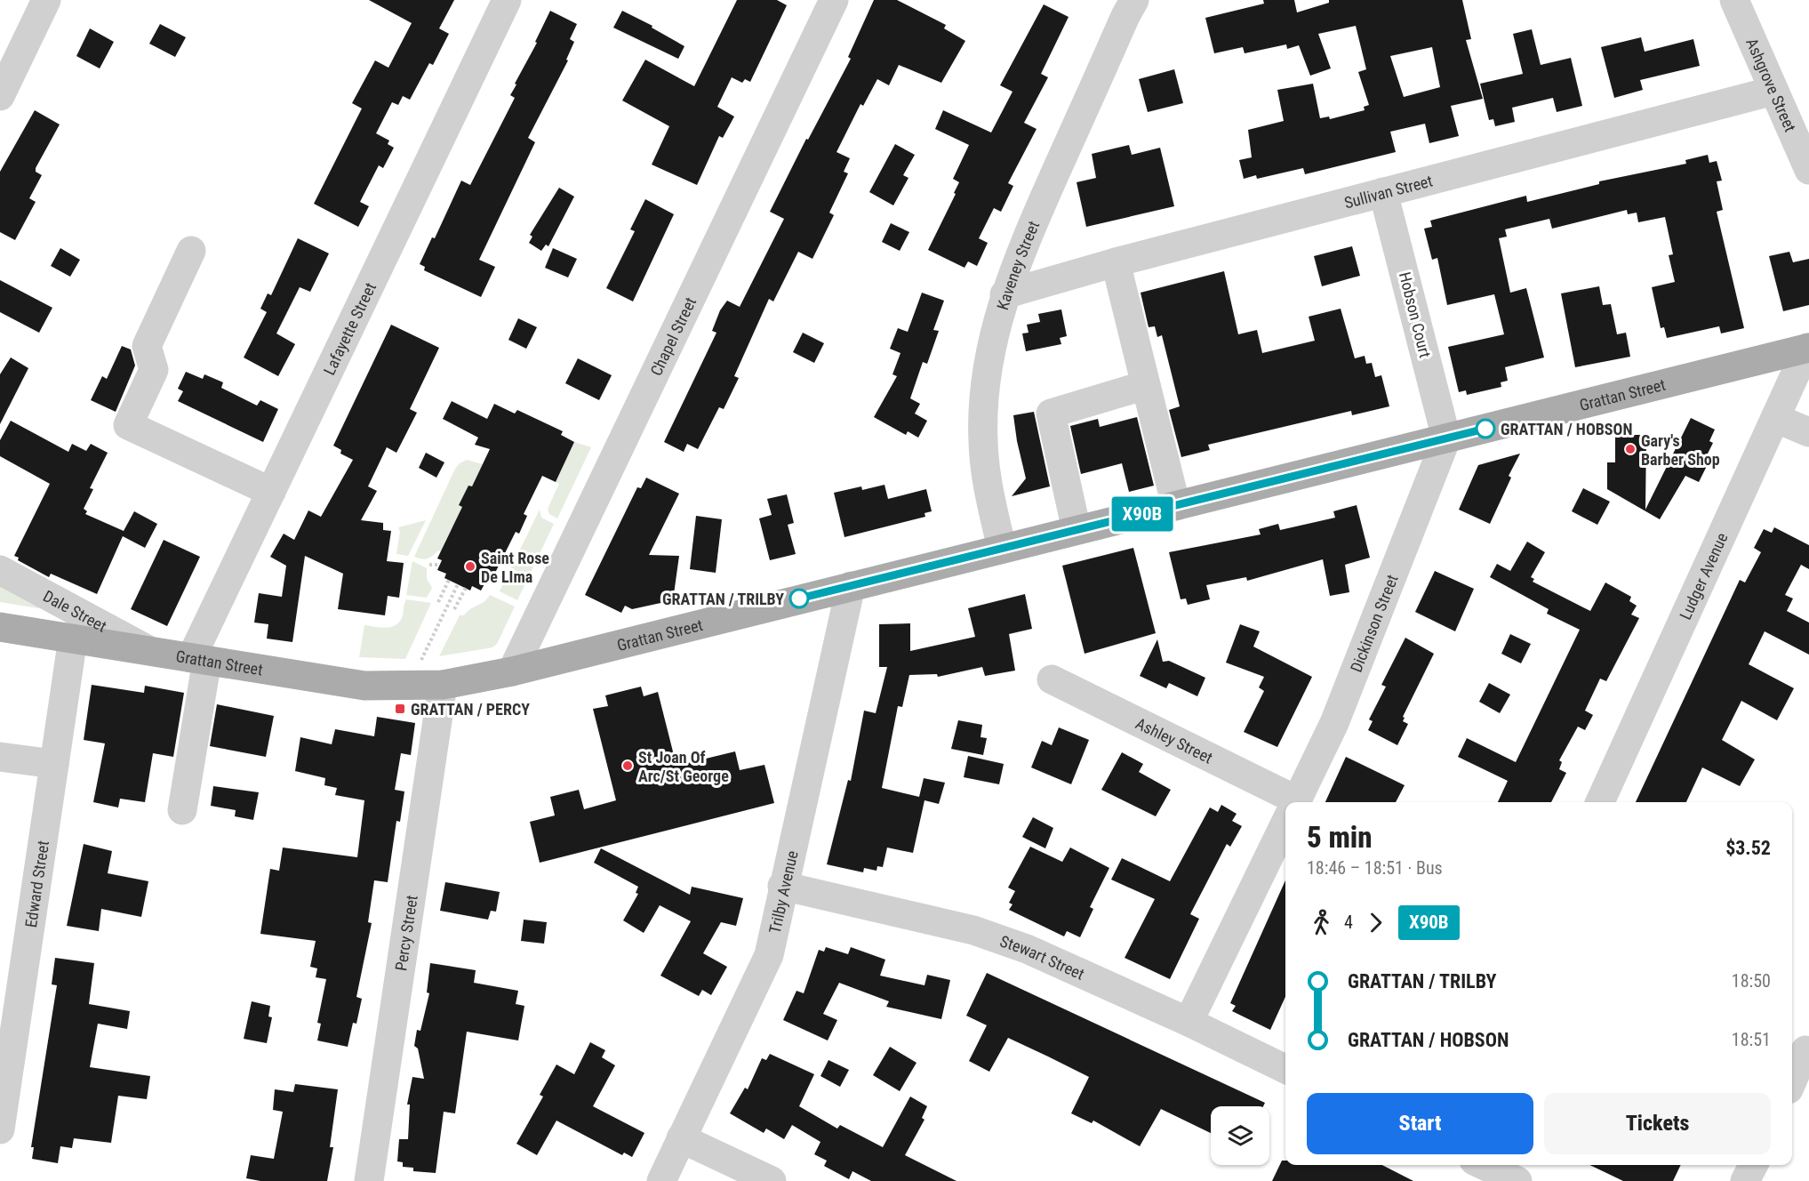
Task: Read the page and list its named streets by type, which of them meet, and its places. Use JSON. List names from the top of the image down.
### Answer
{
  "streets": {
    "main road": ["Grattan Street"],
    "street": [
      "Ashgrove Street",
      "Sullivan Street",
      "Kaveney Street",
      "Hobson Court",
      "Lafayette Street",
      "Chapel Street",
      "Ludger Avenue",
      "Dale Street",
      "Dickinson Street",
      "Ashley Street",
      "Edward Street",
      "Trilby Avenue",
      "Percy Street",
      "Stewart Street"
    ]
  },
  "crossings": [
    ["Ashgrove Street", "Sullivan Street"],
    ["Sullivan Street", "Kaveney Street"],
    ["Sullivan Street", "Hobson Court"],
    ["Kaveney Street", "Grattan Street"],
    ["Hobson Court", "Grattan Street"],
    ["Hobson Court", "Dickinson Street"],
    ["Lafayette Street", "Grattan Street"],
    ["Chapel Street", "Grattan Street"],
    ["Grattan Street", "Ludger Avenue"],
    ["Grattan Street", "Dale Street"],
    ["Grattan Street", "Dickinson Street"],
    ["Grattan Street", "Edward Street"],
    ["Grattan Street", "Trilby Avenue"],
    ["Grattan Street", "Percy Street"],
    ["Dickinson Street", "Stewart Street"],
    ["Trilby Avenue", "Stewart Street"]
  ],
  "places": {
    "other": [
      "GRATTAN / HOBSON",
      "Gary's Barber Shop",
      "Saint Rose De LIma",
      "GRATTAN / TRILBY",
      "St Joan Of Arc/St George"
    ],
    "transit": ["GRATTAN / PERCY"]
  },
  "lines": ["bus line X90B"],
  "page": {
    "on_map": "X90B",
    "heading": ["5 min", "18:46 – 18:51 · Bus", "$3.52"],
    "legs": ["4", "X90B"],
    "list": [
      {
        "name": "GRATTAN / TRILBY",
        "value": "18:50"
      },
      {
        "name": "GRATTAN / HOBSON",
        "value": "18:51"
      }
    ],
    "buttons": ["Start", "Tickets"]
  }
}
